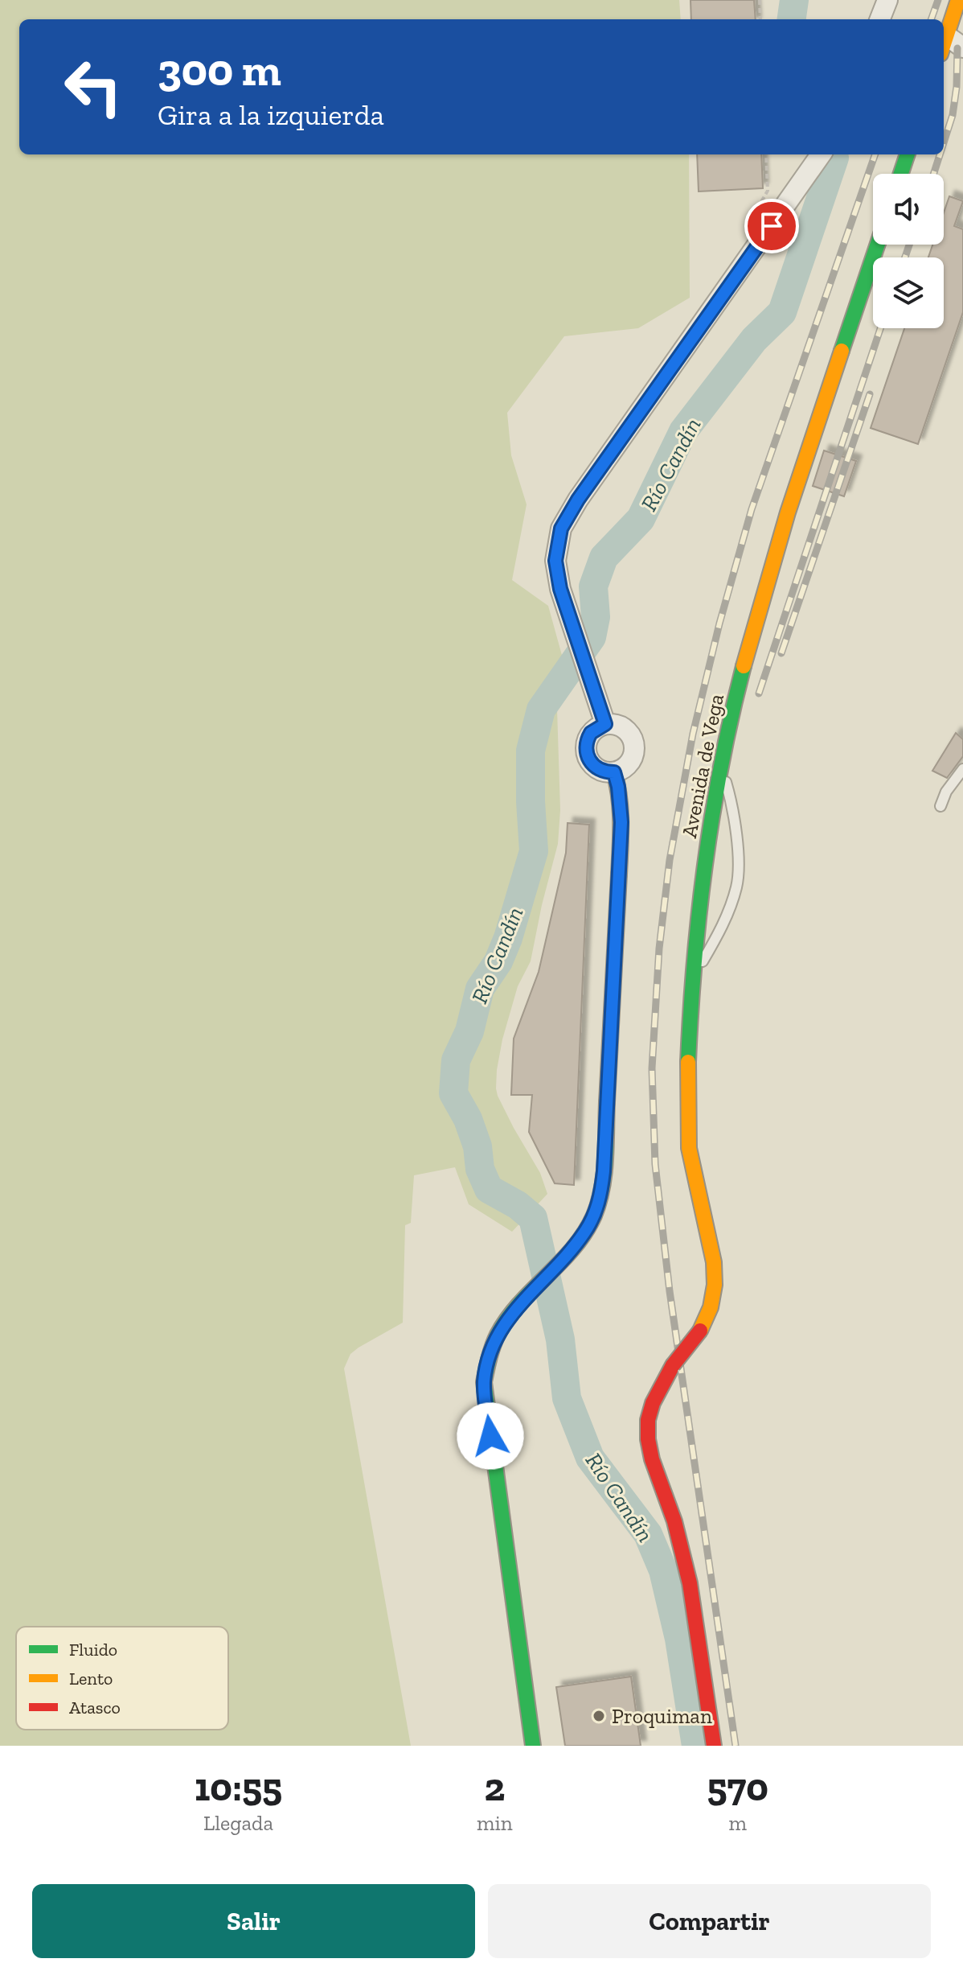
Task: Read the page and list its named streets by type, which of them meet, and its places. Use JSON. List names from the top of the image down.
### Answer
{
  "streets": {
    "street": ["Avenida de Vega"]
  },
  "water": ["Río Candín"],
  "places": ["Proquiman"],
  "legend": ["Fluido", "Lento", "Atasco"],
  "page": {
    "turn": ["300 m", "Gira a la izquierda"],
    "eta": [
      "10:55",
      "Llegada",
      "2",
      "min",
      "570",
      "m"
    ],
    "buttons": ["Salir", "Compartir"]
  }
}
